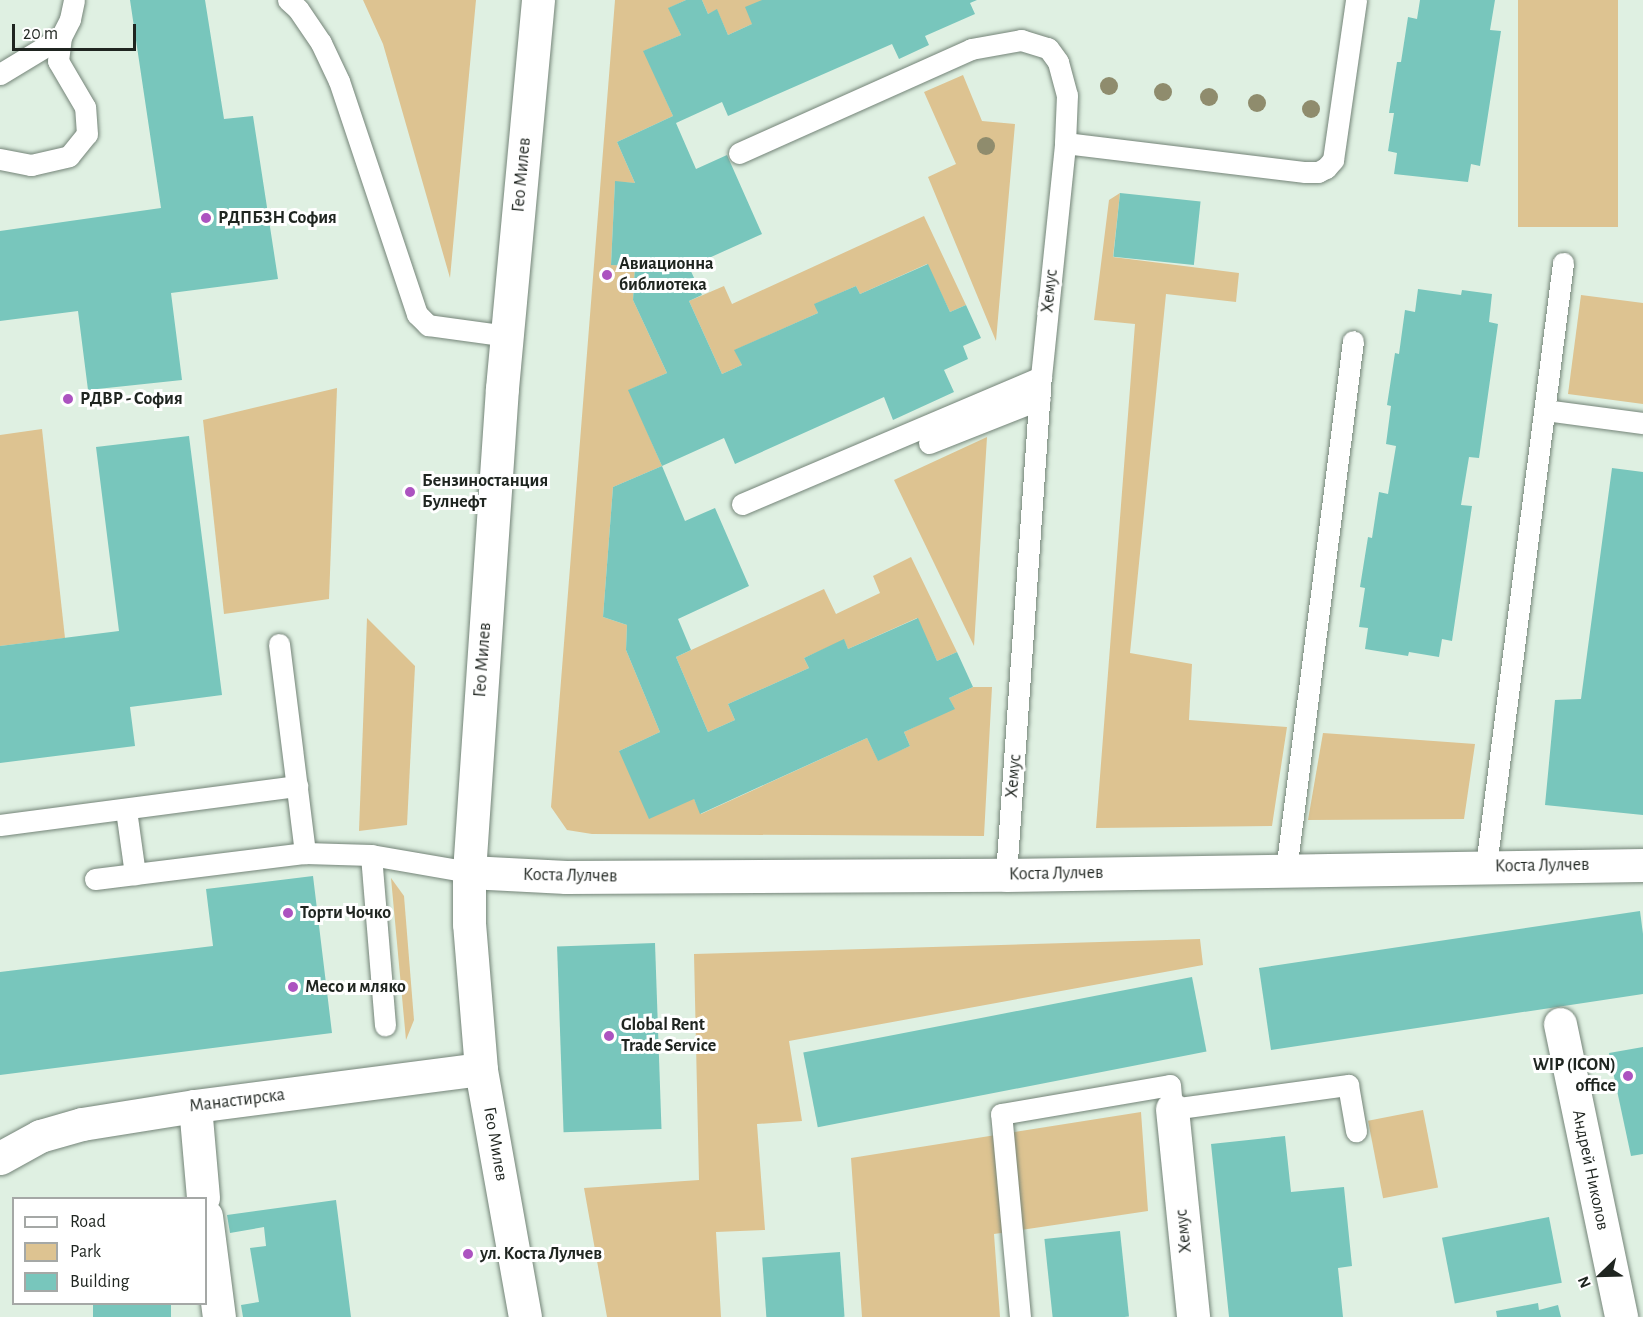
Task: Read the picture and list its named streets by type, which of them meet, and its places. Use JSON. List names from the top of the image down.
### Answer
{
  "streets": {
    "street": [
      "Гео Милев",
      "Хемус",
      "Коста Лулчев",
      "Манастирска",
      "Андрей Николов"
    ]
  },
  "crossings": [
    ["Гео Милев", "Коста Лулчев"],
    ["Гео Милев", "Манастирска"],
    ["Хемус", "Коста Лулчев"]
  ],
  "places": [
    "РДПБЗН София",
    "Авиационна библиотека",
    "РДВР - София",
    "Бензиностанция Булнефт",
    "Торти Чочко",
    "Месо и мляко",
    "Global Rent Trade Service",
    "WIP (ICON) office",
    "ул. Коста Лулчев"
  ],
  "legend": ["Road", "Park", "Building"],
  "scale_bar": "20 m",
  "north": "bottom left"
}
